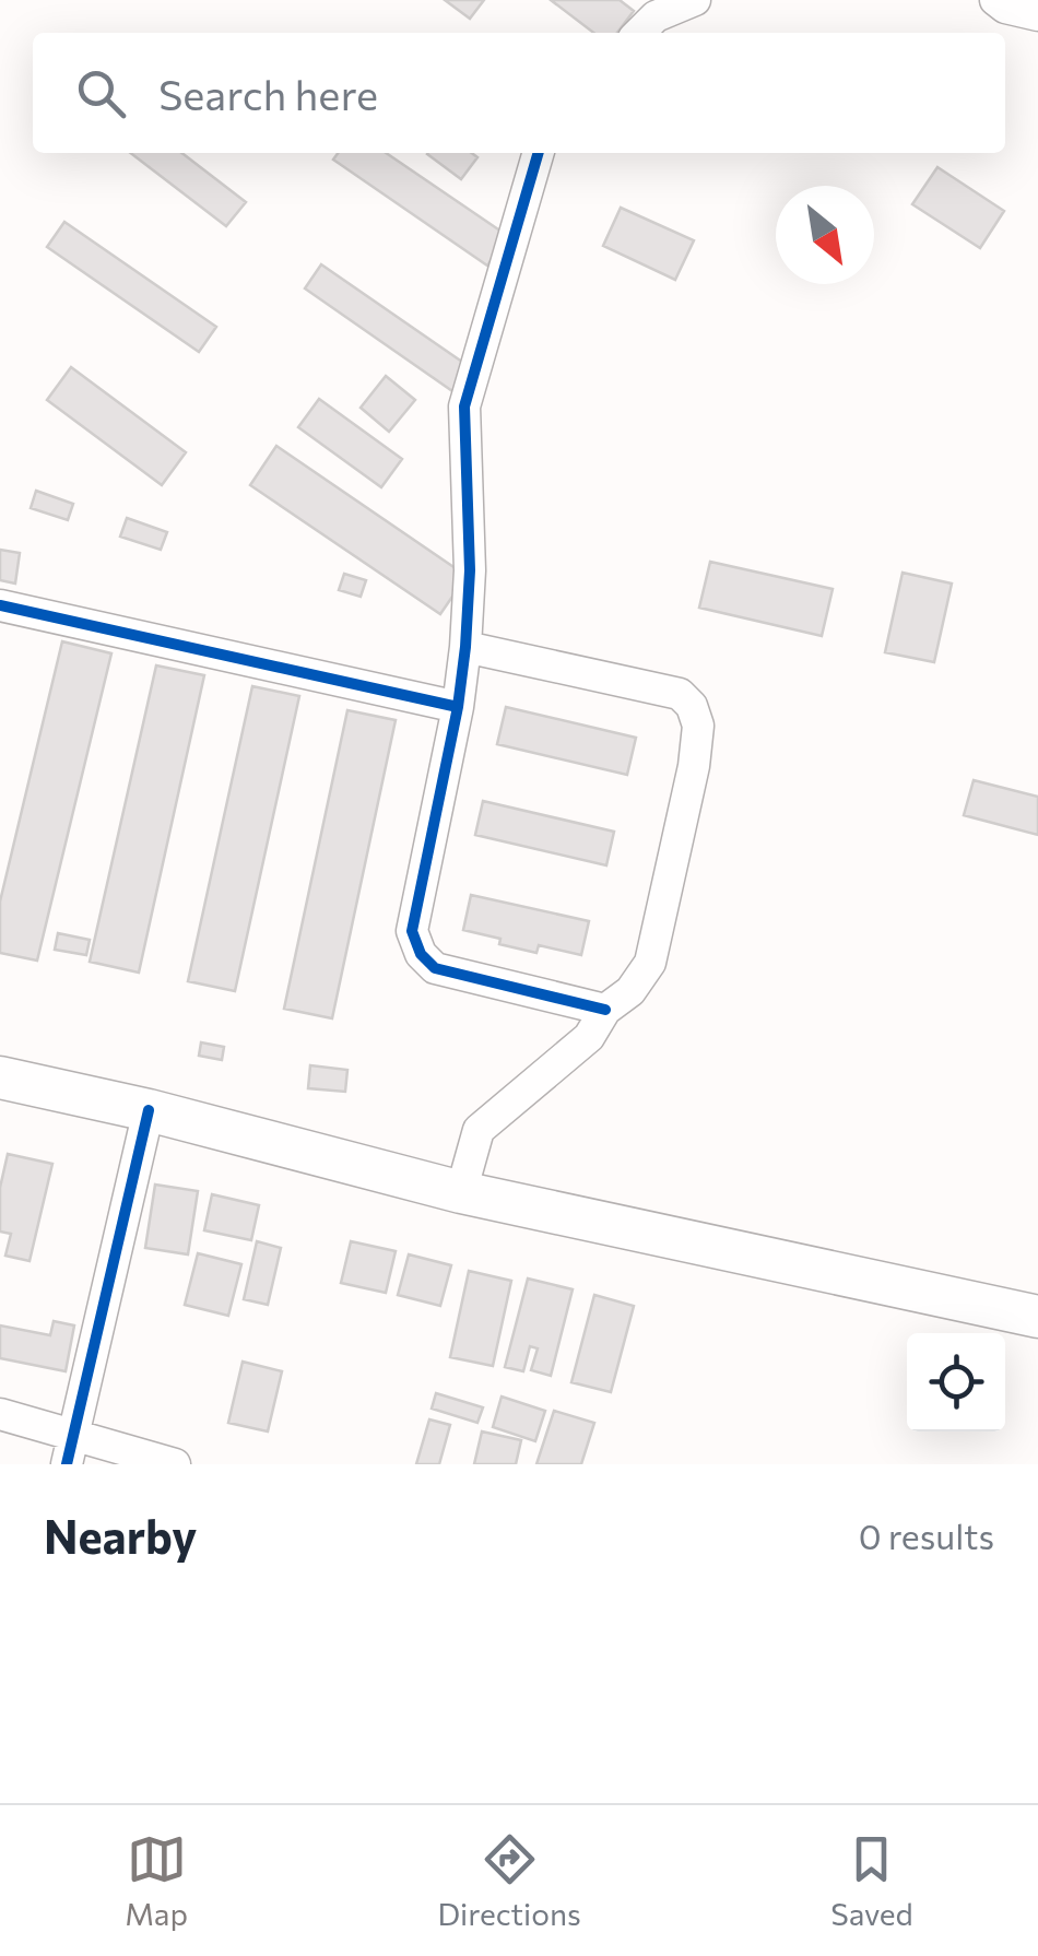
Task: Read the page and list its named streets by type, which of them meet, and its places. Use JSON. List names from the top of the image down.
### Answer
{
  "north": "bottom right",
  "page": {
    "search": "Search here",
    "heading": ["Nearby", "0 results"],
    "nav": ["Map", "Directions", "Saved"]
  }
}
